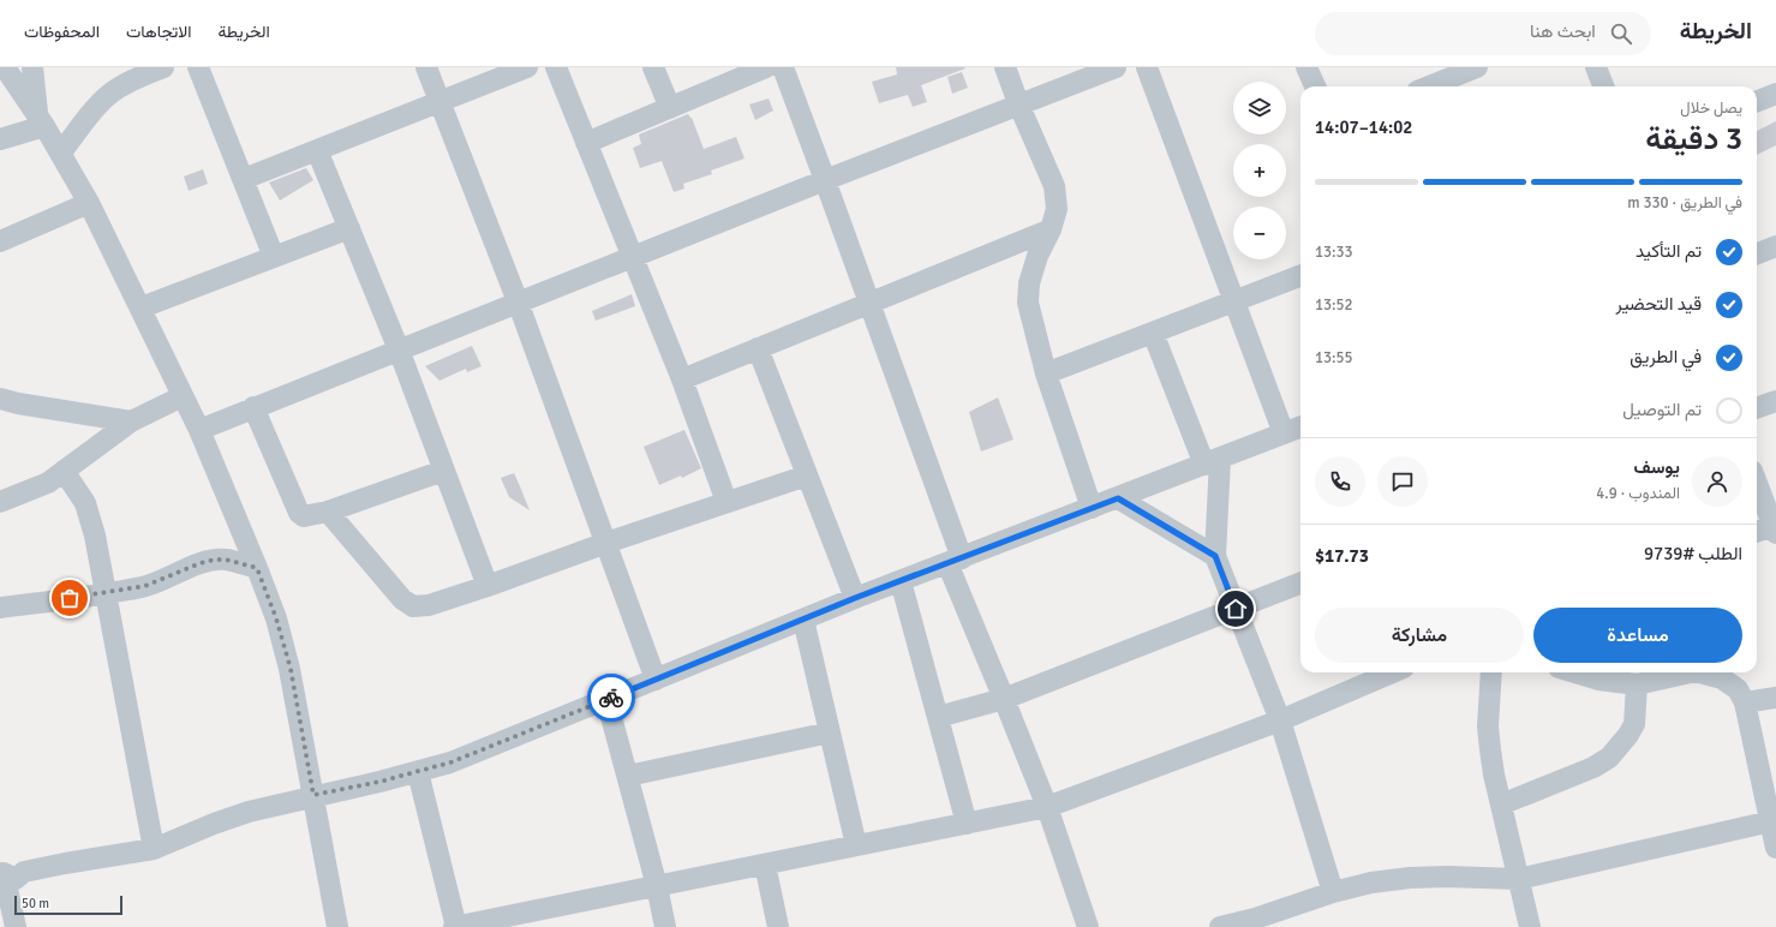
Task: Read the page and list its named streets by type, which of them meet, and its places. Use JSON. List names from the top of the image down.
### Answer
{
  "scale_bar": "50 m",
  "page": {
    "header": "الخريطة",
    "search": "ابحث هنا",
    "nav": ["الخريطة", "الاتجاهات", "المحفوظات"],
    "map_buttons": ["+", "−"],
    "heading": ["3 دقيقة", "يصل خلال", "14:02–14:07"],
    "panel": [
      "يوسف",
      "المندوب · 4.9",
      "الطلب #9739",
      "$17.73"
    ],
    "bar": "في الطريق · 330 m",
    "list": [
      ["تم التأكيد", "13:33"],
      ["قيد التحضير", "13:52"],
      ["في الطريق", "13:55"],
      "تم التوصيل"
    ],
    "buttons": ["مساعدة", "مشاركة"],
    "scale": "50 m"
  }
}
